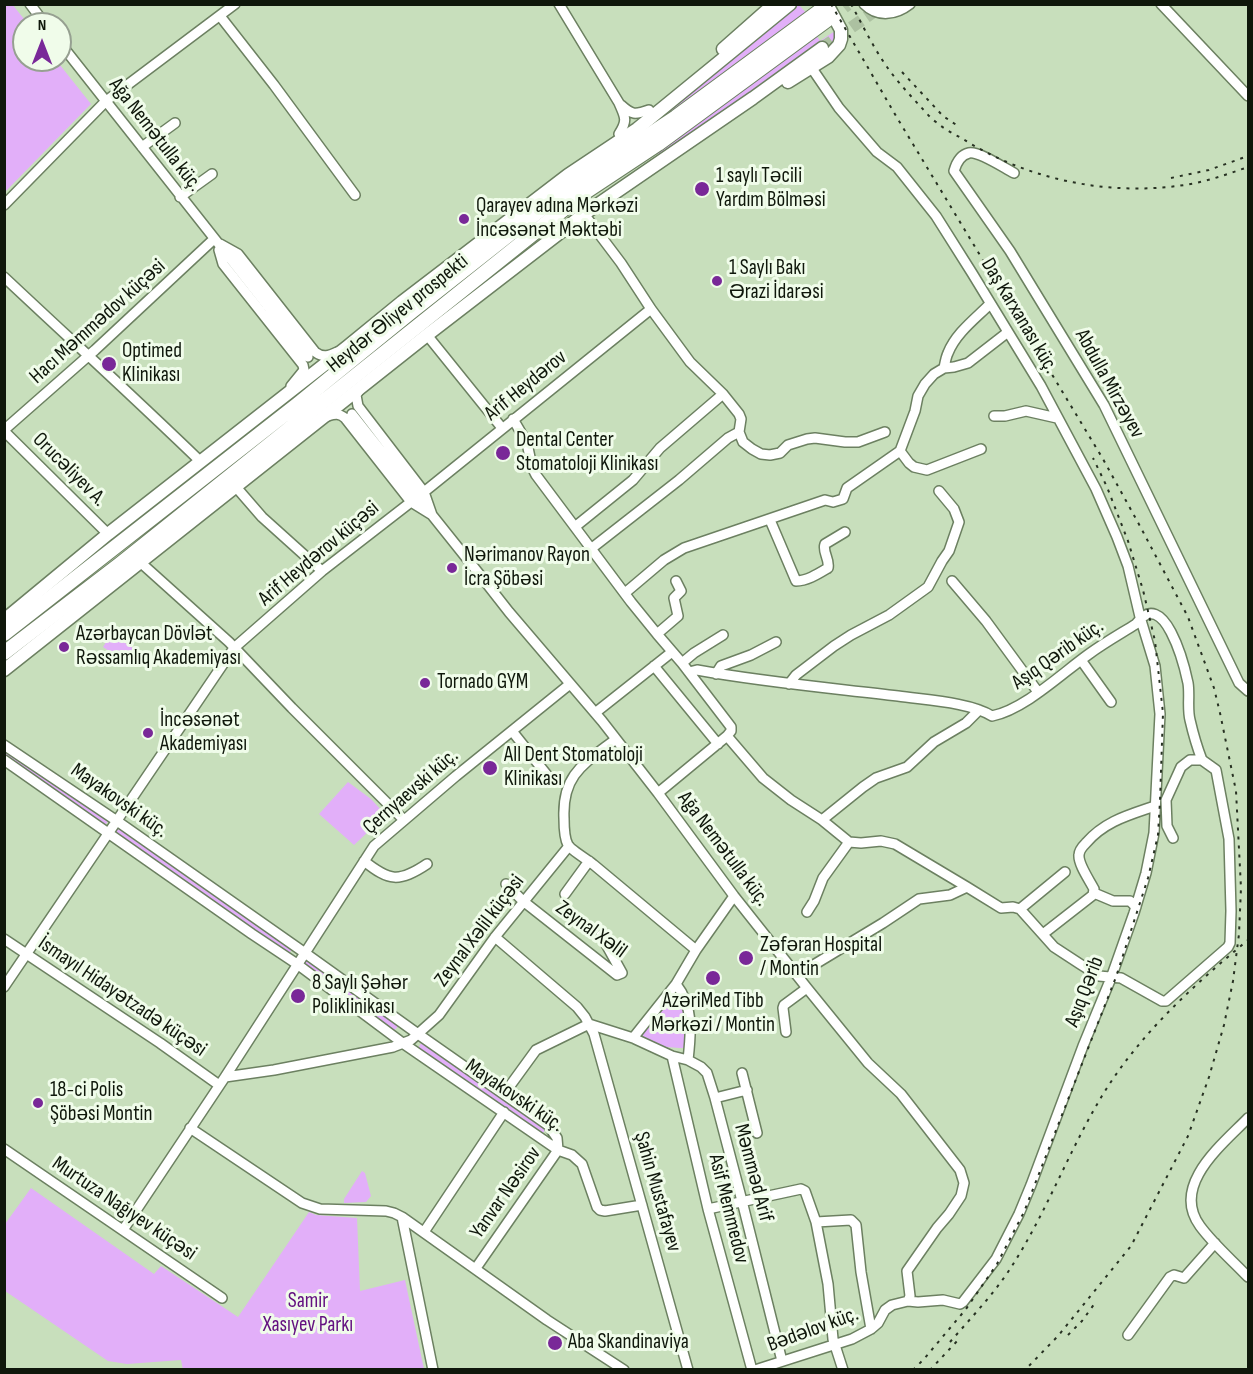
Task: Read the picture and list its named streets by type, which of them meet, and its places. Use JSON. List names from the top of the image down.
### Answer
{
  "streets": {
    "highway": ["Heydər Əliyev prospekti"],
    "street": [
      "Ağa Nemətulla küç.",
      "Daş Karxanası küç.",
      "Hacı Məmmədov küçəsi",
      "Abdulla Mirzəyev",
      "Arif Heydərov",
      "Orucəliyev A.",
      "Arif Heydərov küçəsi",
      "Aşıq Qərib küç.",
      "Çernyaevski küç.",
      "Mayakovski küç.",
      "Zeynal Xəlil",
      "Zeynal Xəlil küçəsi",
      "Aşıq Qərib",
      "İsmayıl Hidayətzadə küçəsi",
      "Məmməd Arif",
      "Şahin Mustafayev",
      "Yanvar Nəsirov",
      "Murtuza Nağıyev küçəsi",
      "Asif Memmedov",
      "Bədəlov küç."
    ]
  },
  "crossings": [
    ["Ağa Nemətulla küç.", "Hacı Məmmədov küçəsi"],
    ["Ağa Nemətulla küç.", "Arif Heydərov"],
    ["Ağa Nemətulla küç.", "Arif Heydərov küçəsi"],
    ["Ağa Nemətulla küç.", "Çernyaevski küç."],
    ["Ağa Nemətulla küç.", "Aşıq Qərib"],
    ["Ağa Nemətulla küç.", "Bədəlov küç."],
    ["Daş Karxanası küç.", "Aşıq Qərib küç."],
    ["Daş Karxanası küç.", "Aşıq Qərib"],
    ["Hacı Məmmədov küçəsi", "Orucəliyev A."],
    ["Arif Heydərov küçəsi", "Mayakovski küç."],
    ["Arif Heydərov küçəsi", "İsmayıl Hidayətzadə küçəsi"],
    ["Aşıq Qərib küç.", "Aşıq Qərib"],
    ["Çernyaevski küç.", "Mayakovski küç."],
    ["Çernyaevski küç.", "İsmayıl Hidayətzadə küçəsi"],
    ["Çernyaevski küç.", "Murtuza Nağıyev küçəsi"],
    ["Mayakovski küç.", "Zeynal Xəlil küçəsi"],
    ["Mayakovski küç.", "Yanvar Nəsirov"],
    ["Zeynal Xəlil", "Zeynal Xəlil küçəsi"],
    ["Zeynal Xəlil küçəsi", "Şahin Mustafayev"],
    ["Aşıq Qərib", "Bədəlov küç."],
    ["Məmməd Arif", "Asif Memmedov"],
    ["Məmməd Arif", "Bədəlov küç."],
    ["Şahin Mustafayev", "Yanvar Nəsirov"],
    ["Asif Memmedov", "Bədəlov küç."]
  ],
  "parks": ["Samir Xasıyev Parkı"],
  "places": [
    "1 saylı Təcili Yardım Bölməsi",
    "Qarayev adına Mərkəzi İncəsənət Məktəbi",
    "1 Saylı Bakı Ərazi İdarəsi",
    "Optimed Klinikası",
    "Dental Center Stomatoloji Klinikası",
    "Nərimanov Rayon İcra Şöbəsi",
    "Azərbaycan Dövlət Rəssamlıq Akademiyası",
    "Tornado GYM",
    "İncəsənət Akademiyası",
    "All Dent Stomatoloji Klinikası",
    "Zəfəran Hospital / Montin",
    "AzəriMed Tibb Mərkəzi / Montin",
    "8 Saylı Şəhər Poliklinikası",
    "18-ci Polis Şöbəsi Montin",
    "Aba Skandinaviya"
  ],
  "north": "top"
}
